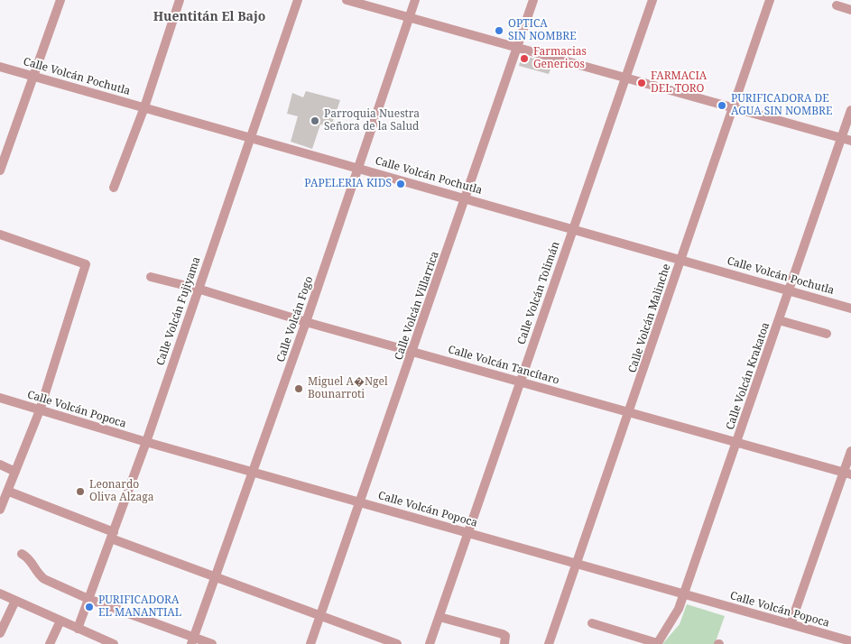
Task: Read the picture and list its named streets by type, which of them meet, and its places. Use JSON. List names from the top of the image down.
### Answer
{
  "streets": {
    "street": [
      "Calle Volcán Pochutla",
      "Calle Volcán Tolimán",
      "Calle Volcán Villarrica",
      "Calle Volcán Fujiyama",
      "Calle Volcán Malinche",
      "Calle Volcán Fogo",
      "Calle Volcán Tancítaro",
      "Calle Volcán Krakatoa",
      "Calle Volcán Popoca"
    ]
  },
  "crossings": [
    ["Calle Volcán Pochutla", "Calle Volcán Tolimán"],
    ["Calle Volcán Pochutla", "Calle Volcán Villarrica"],
    ["Calle Volcán Pochutla", "Calle Volcán Fujiyama"],
    ["Calle Volcán Pochutla", "Calle Volcán Malinche"],
    ["Calle Volcán Pochutla", "Calle Volcán Fogo"],
    ["Calle Volcán Pochutla", "Calle Volcán Krakatoa"],
    ["Calle Volcán Tolimán", "Calle Volcán Tancítaro"],
    ["Calle Volcán Tolimán", "Calle Volcán Popoca"],
    ["Calle Volcán Villarrica", "Calle Volcán Tancítaro"],
    ["Calle Volcán Villarrica", "Calle Volcán Popoca"],
    ["Calle Volcán Fujiyama", "Calle Volcán Tancítaro"],
    ["Calle Volcán Fujiyama", "Calle Volcán Popoca"],
    ["Calle Volcán Malinche", "Calle Volcán Tancítaro"],
    ["Calle Volcán Malinche", "Calle Volcán Popoca"],
    ["Calle Volcán Fogo", "Calle Volcán Tancítaro"],
    ["Calle Volcán Fogo", "Calle Volcán Popoca"],
    ["Calle Volcán Tancítaro", "Calle Volcán Krakatoa"],
    ["Calle Volcán Krakatoa", "Calle Volcán Popoca"]
  ],
  "districts": ["Huentitán El Bajo"],
  "places": [
    "OPTICA SIN NOMBRE",
    "Farmacias Genericos",
    "FARMACIA DEL TORO",
    "PURIFICADORA DE AGUA SIN NOMBRE",
    "Parroquia Nuestra Señora de la Salud",
    "PAPELERIA KIDS",
    "Miguel A�Ngel Bounarroti",
    "Leonardo Oliva Alzaga",
    "PURIFICADORA EL MANANTIAL"
  ]
}
